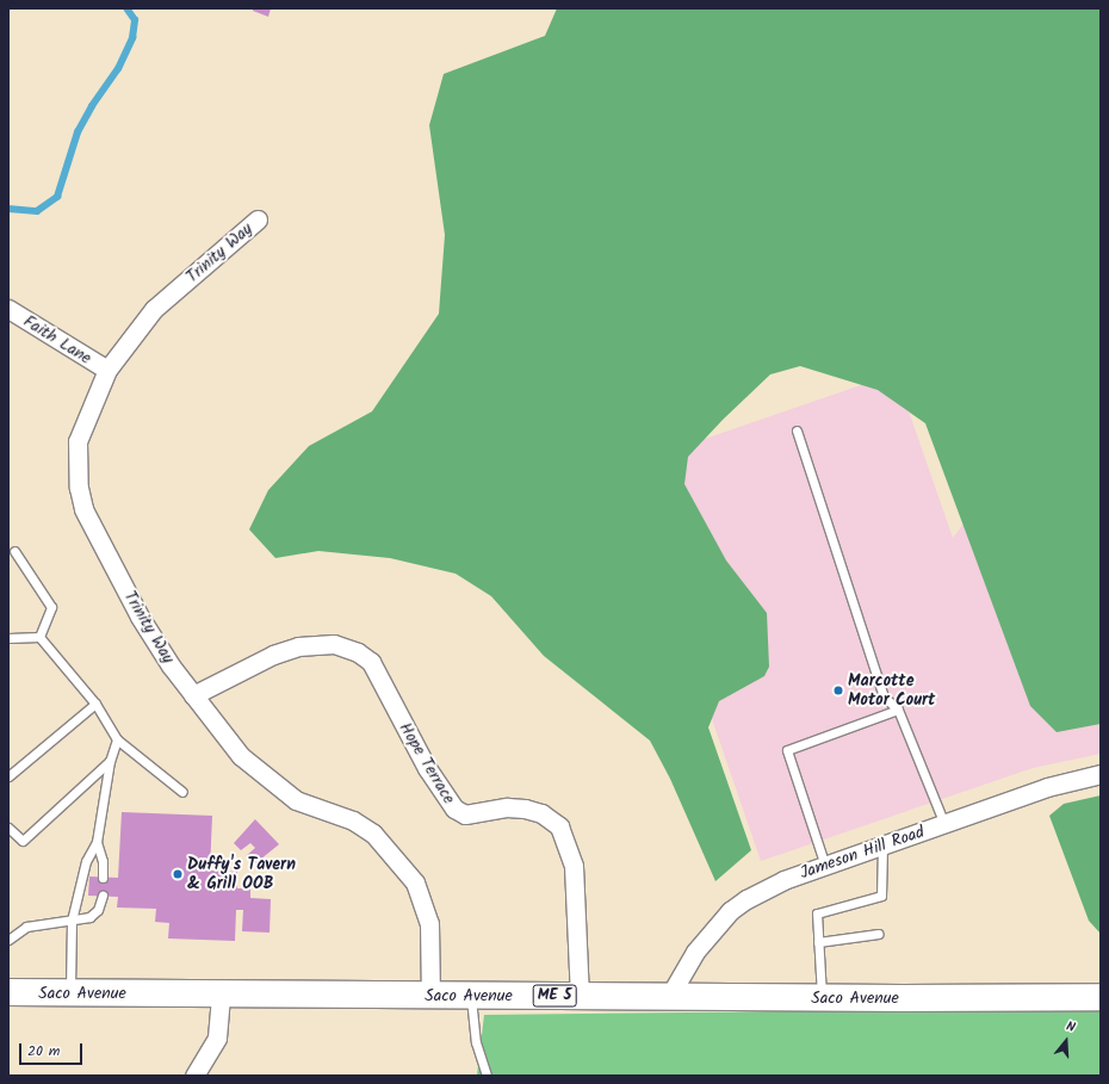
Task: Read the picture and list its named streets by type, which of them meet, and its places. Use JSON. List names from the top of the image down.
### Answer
{
  "streets": {
    "main road": ["Saco Avenue", "ME 5"],
    "street": [
      "Trinity Way",
      "Faith Lane",
      "Hope Terrace",
      "Jameson Hill Road"
    ]
  },
  "crossings": [
    ["Trinity Way", "Faith Lane"],
    ["Trinity Way", "Hope Terrace"],
    ["Trinity Way", "Saco Avenue"],
    ["Hope Terrace", "Saco Avenue"],
    ["Jameson Hill Road", "Saco Avenue"]
  ],
  "places": ["Marcotte Motor Court", "Duffy's Tavern & Grill OOB"],
  "scale_bar": "20 m",
  "north": "top"
}
